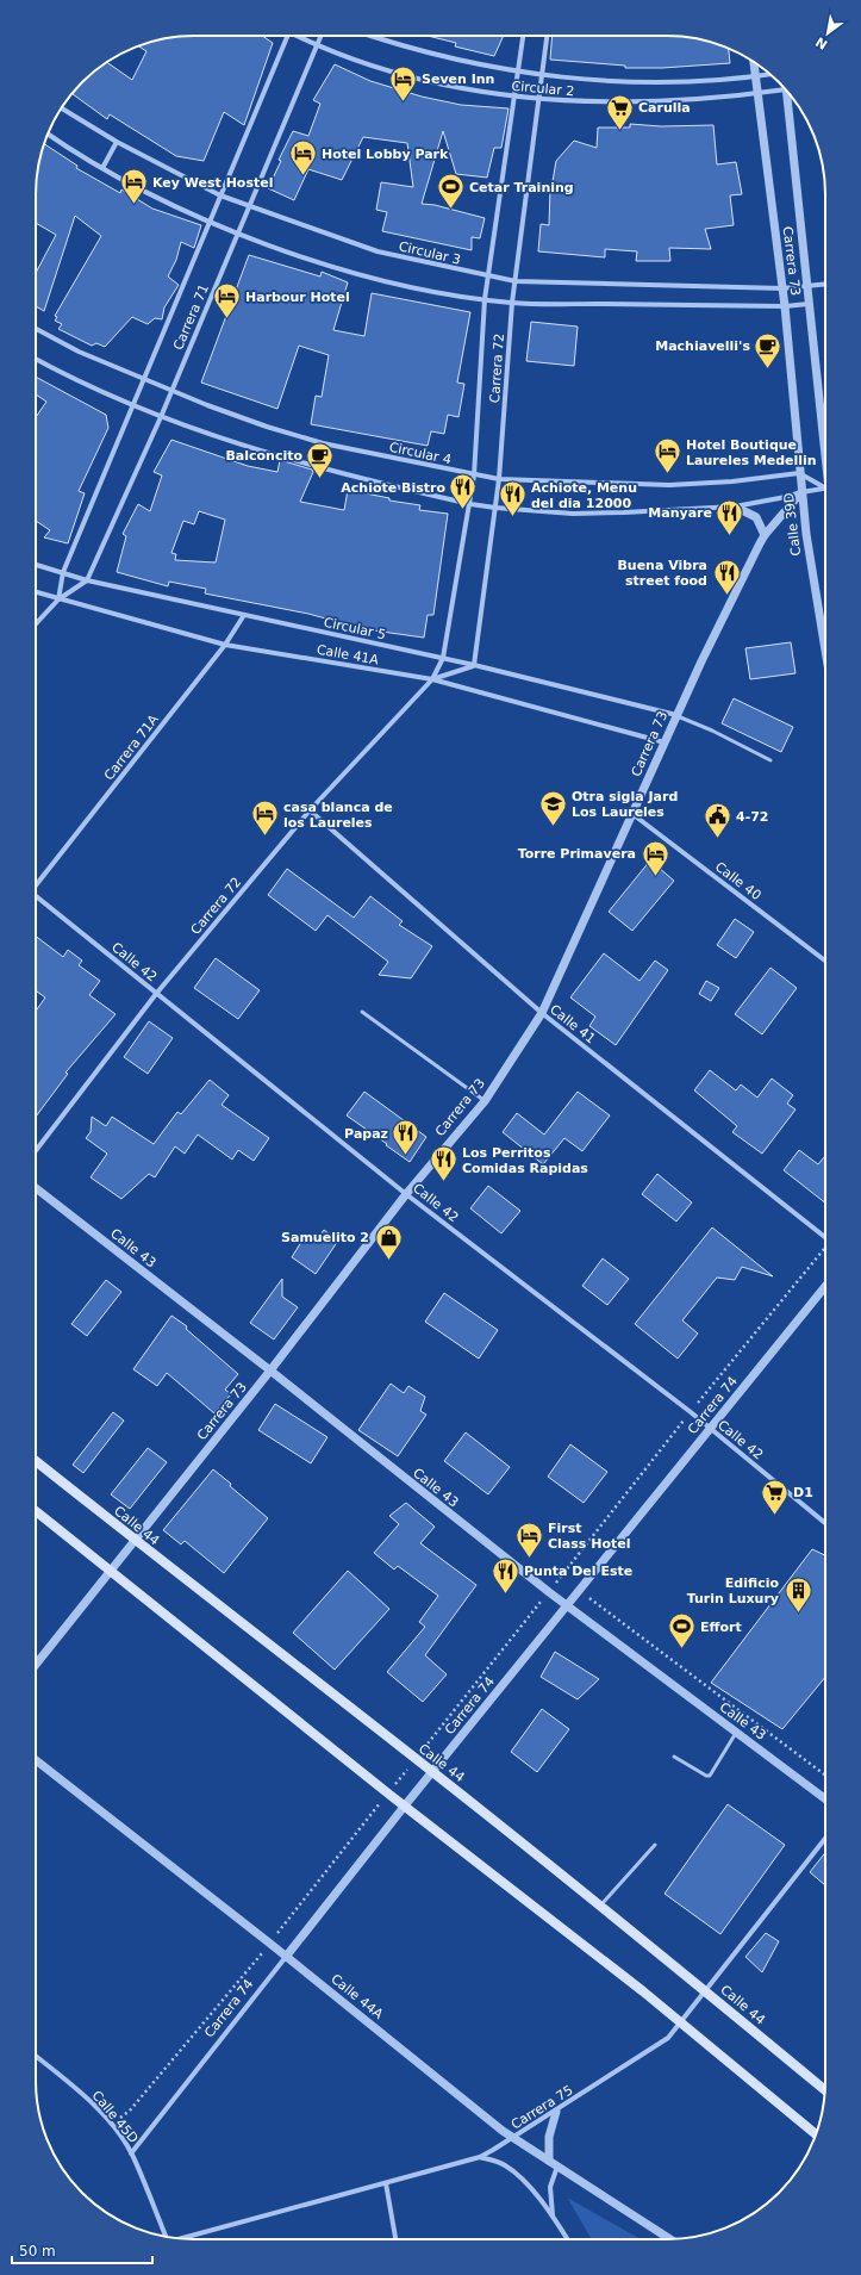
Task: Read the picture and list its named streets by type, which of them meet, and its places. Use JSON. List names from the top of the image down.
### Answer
{
  "streets": {
    "main road": ["Calle 44"],
    "street": [
      "Circular 2",
      "Circular 3",
      "Carrera 73",
      "Carrera 71",
      "Carrera 72",
      "Circular 4",
      "Calle 39D",
      "Circular 5",
      "Calle 41A",
      "Carrera 71A",
      "Calle 40",
      "Calle 42",
      "Calle 41",
      "Calle 43",
      "Carrera 74",
      "Calle 44A",
      "Carrera 75",
      "Calle 45D"
    ]
  },
  "crossings": [
    ["Circular 2", "Carrera 73"],
    ["Circular 2", "Carrera 71"],
    ["Circular 2", "Carrera 72"],
    ["Circular 3", "Carrera 73"],
    ["Circular 3", "Carrera 71"],
    ["Circular 3", "Carrera 72"],
    ["Carrera 73", "Circular 4"],
    ["Carrera 73", "Calle 39D"],
    ["Carrera 73", "Circular 5"],
    ["Carrera 73", "Calle 41A"],
    ["Carrera 73", "Calle 40"],
    ["Carrera 73", "Calle 42"],
    ["Carrera 73", "Calle 41"],
    ["Carrera 73", "Calle 43"],
    ["Carrera 73", "Calle 44"],
    ["Carrera 71", "Circular 4"],
    ["Carrera 71", "Circular 5"],
    ["Carrera 71", "Calle 41A"],
    ["Carrera 72", "Circular 4"],
    ["Carrera 72", "Circular 5"],
    ["Carrera 72", "Calle 41A"],
    ["Carrera 72", "Calle 42"],
    ["Carrera 72", "Calle 41"],
    ["Circular 4", "Calle 39D"],
    ["Circular 5", "Carrera 71A"],
    ["Calle 41A", "Carrera 71A"],
    ["Calle 42", "Carrera 74"],
    ["Calle 43", "Carrera 74"],
    ["Carrera 74", "Calle 44"],
    ["Carrera 74", "Calle 44A"],
    ["Carrera 74", "Calle 45D"],
    ["Calle 44", "Carrera 75"],
    ["Calle 44A", "Carrera 75"]
  ],
  "places": {
    "hotel": [
      "Seven Inn",
      "Hotel Lobby Park",
      "Key West Hostel",
      "Harbour Hotel",
      "Hotel Boutique Laureles Medellin",
      "casa blanca de los Laureles",
      "Torre Primavera",
      "First Class Hotel"
    ],
    "supermarket": ["Carulla", "D1"],
    "sports": ["Cetar Training", "Effort"],
    "cafe": ["Machiavelli's", "Balconcito"],
    "restaurant": [
      "Achiote Bistro",
      "Achiote, Menu del dia 12000",
      "Manyare",
      "Buena Vibra street food",
      "Papaz",
      "Los Perritos Comidas Rapidas",
      "Punta Del Este"
    ],
    "school or university": ["Otra sigla Jard Los Laureles"],
    "public building": ["4-72"],
    "shop": ["Samuelito 2"],
    "building": ["Edificio Turin Luxury"]
  },
  "scale_bar": "50 m",
  "north": "bottom left"
}
